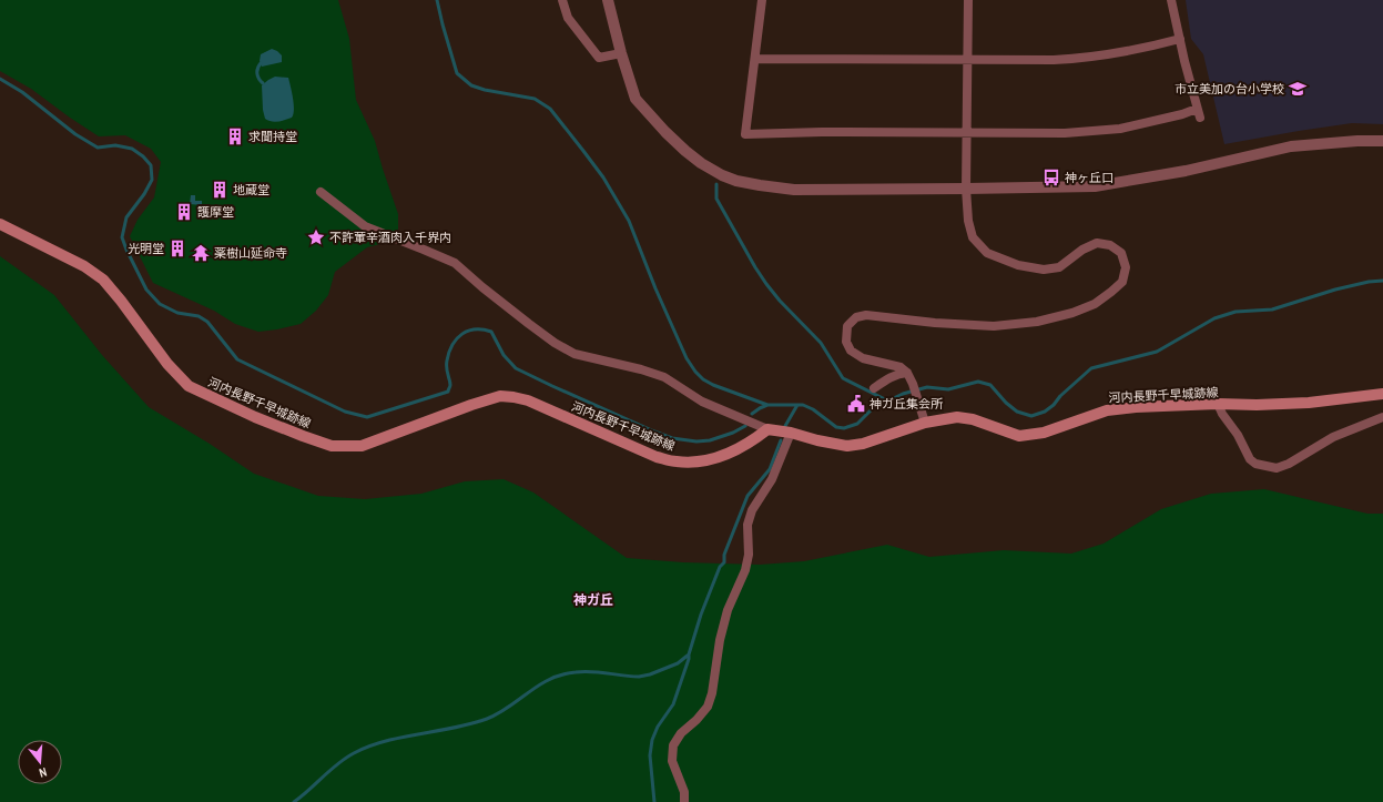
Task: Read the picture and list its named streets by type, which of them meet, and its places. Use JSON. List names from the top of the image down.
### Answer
{
  "streets": {
    "main road": ["河内長野千早城跡線"]
  },
  "districts": ["神ガ丘"],
  "places": {
    "school or university": ["市立美加の台小学校"],
    "building": [
      "求聞持堂",
      "地蔵堂",
      "護摩堂",
      "光明堂"
    ],
    "bus stop": ["神ヶ丘口"],
    "place": ["不許葷辛酒肉入千界内"],
    "temple": ["薬樹山延命寺"],
    "public building": ["神ガ丘集会所"]
  },
  "north": "bottom"
}
